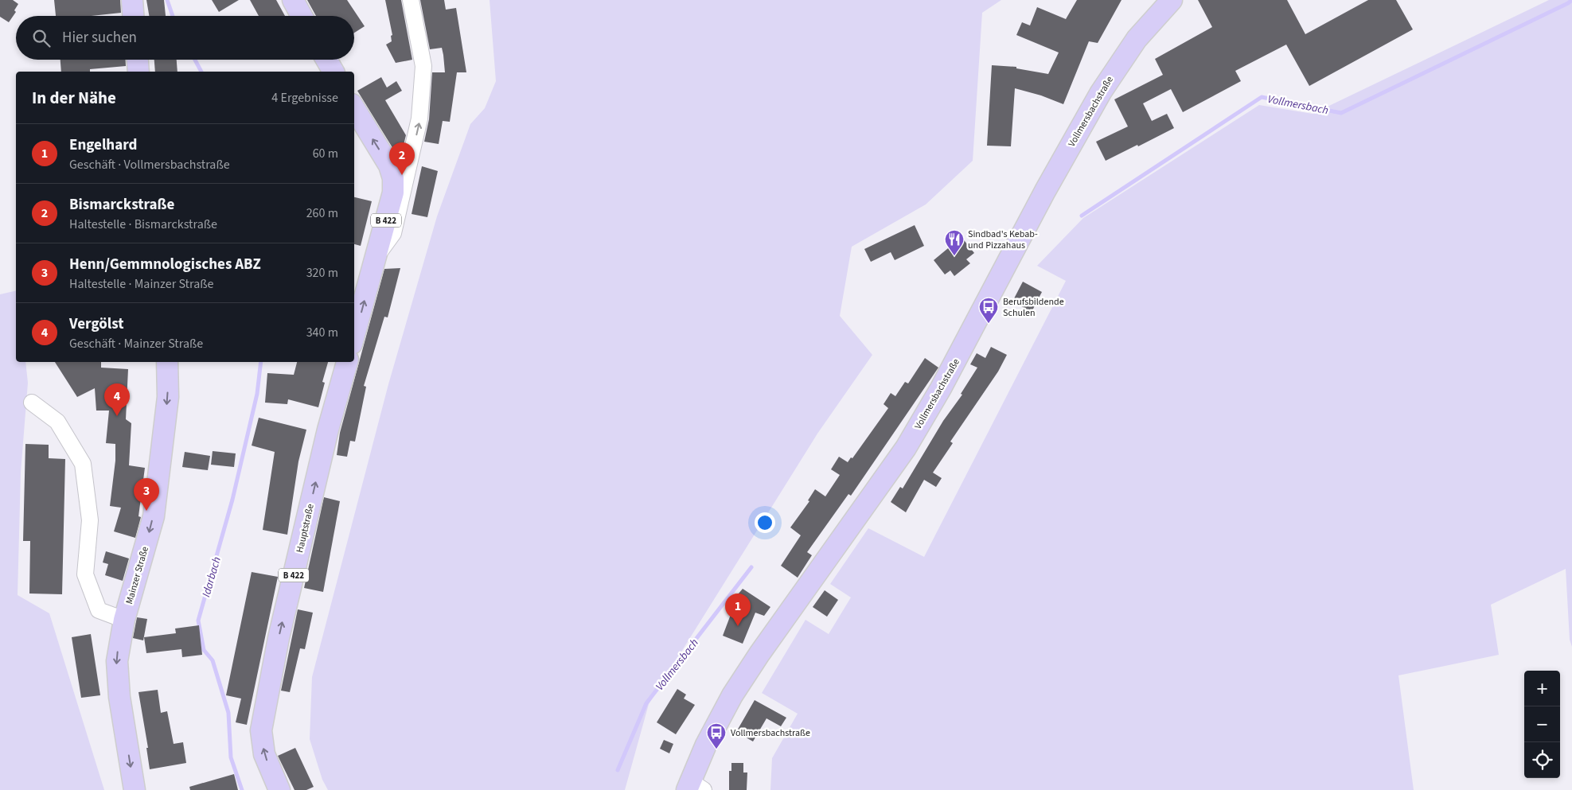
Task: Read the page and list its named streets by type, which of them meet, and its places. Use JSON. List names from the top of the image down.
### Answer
{
  "streets": {
    "main road": [
      "Vollmersbachstraße",
      "B 422",
      "Hauptstraße",
      "Mainzer Straße"
    ]
  },
  "one_way": ["Hauptstraße", "Mainzer Straße"],
  "water": ["Vollmersbach", "Idarbach"],
  "places": {
    "restaurant": ["Sindbad's Kebab- und Pizzahaus"],
    "bus stop": ["Berufsbildende Schulen", "Vollmersbachstraße"]
  },
  "page": {
    "search": "Hier suchen",
    "heading": ["In der Nähe", "4 Ergebnisse"],
    "list": [
      {
        "mark": "1",
        "name": "Engelhard",
        "note": "Geschäft · Vollmersbachstraße",
        "value": "60 m"
      },
      {
        "mark": "2",
        "name": "Bismarckstraße",
        "note": "Haltestelle · Bismarckstraße",
        "value": "260 m"
      },
      {
        "mark": "3",
        "name": "Henn/Gemmnologisches ABZ",
        "note": "Haltestelle · Mainzer Straße",
        "value": "320 m"
      },
      {
        "mark": "4",
        "name": "Vergölst",
        "note": "Geschäft · Mainzer Straße",
        "value": "340 m"
      }
    ],
    "pins": [
      "2",
      "4",
      "3",
      "1"
    ],
    "map_buttons": ["+", "−"]
  }
}
